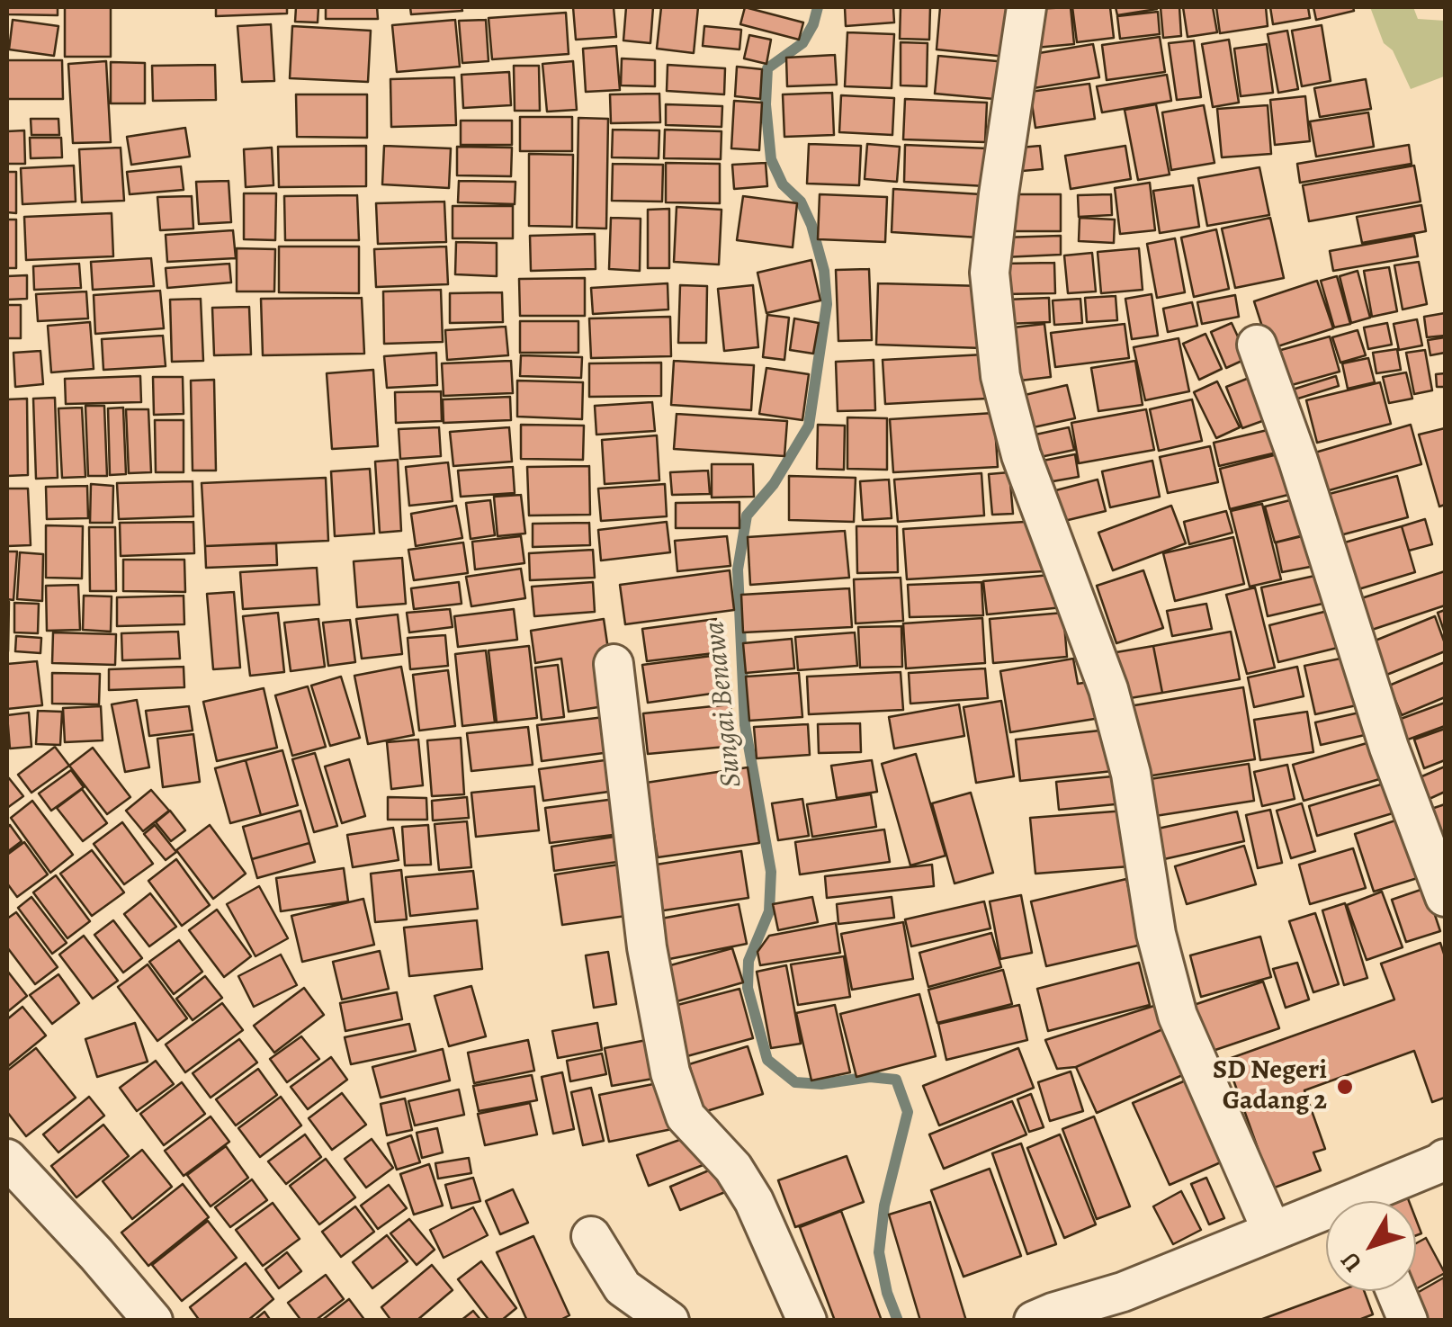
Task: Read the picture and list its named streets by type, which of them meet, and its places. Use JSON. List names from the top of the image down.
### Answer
{
  "water": ["Sungai Benawa"],
  "places": ["SD Negeri Gadang 2"],
  "north": "bottom left"
}
